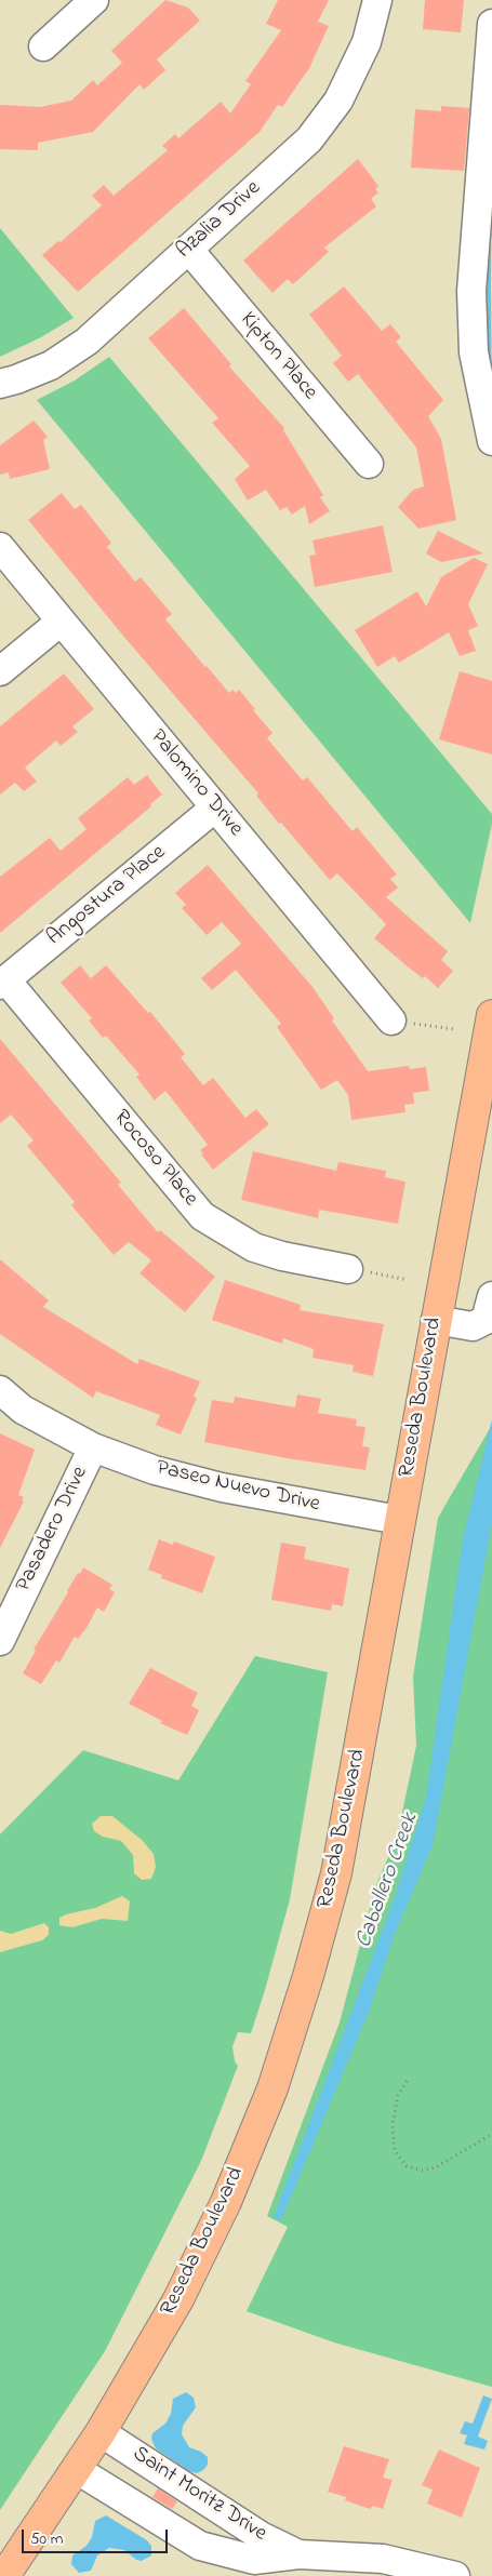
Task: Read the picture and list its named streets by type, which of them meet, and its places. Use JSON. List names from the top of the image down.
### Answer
{
  "streets": {
    "main road": ["Reseda Boulevard"],
    "street": [
      "Azalia Drive",
      "Kipton Place",
      "Palomino Drive",
      "Angostura Place",
      "Rocoso Place",
      "Paseo Nuevo Drive",
      "Pasadero Drive",
      "Saint Moritz Drive"
    ]
  },
  "crossings": [
    ["Azalia Drive", "Kipton Place"],
    ["Palomino Drive", "Angostura Place"],
    ["Angostura Place", "Rocoso Place"],
    ["Reseda Boulevard", "Paseo Nuevo Drive"],
    ["Reseda Boulevard", "Saint Moritz Drive"],
    ["Paseo Nuevo Drive", "Pasadero Drive"]
  ],
  "water": ["Caballero Creek"],
  "scale_bar": "50 m"
}
